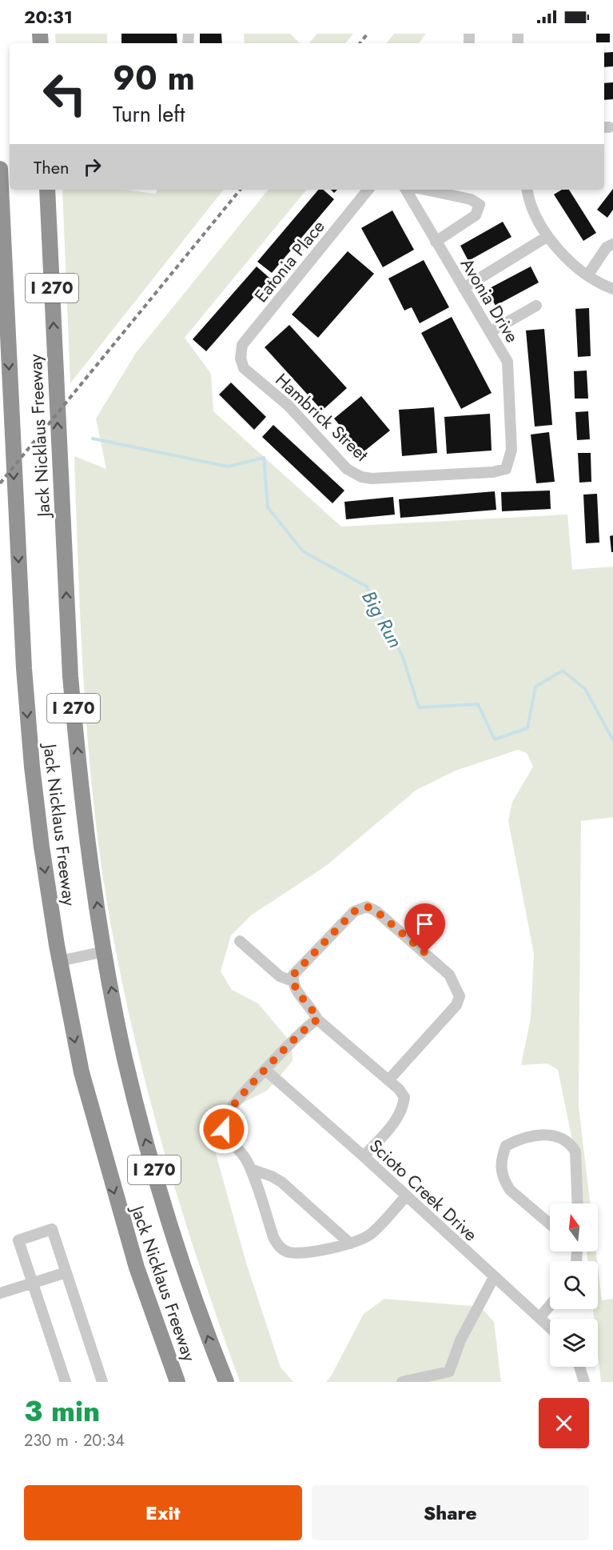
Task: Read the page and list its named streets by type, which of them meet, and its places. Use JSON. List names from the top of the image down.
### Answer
{
  "streets": {
    "highway": ["I 270", "Jack Nicklaus Freeway"],
    "street": [
      "Eatonia Place",
      "Avonia Drive",
      "Hambrick Street",
      "Scioto Creek Drive"
    ]
  },
  "crossings": [
    ["Eatonia Place", "Hambrick Street"],
    ["Avonia Drive", "Hambrick Street"]
  ],
  "water": ["Big Run"],
  "north": "top",
  "page": {
    "status": "20:31",
    "turn": ["90 m", "Turn left"],
    "then": "Then",
    "heading": ["3 min", "230 m · 20:34"],
    "buttons": ["Exit", "Share"]
  }
}
